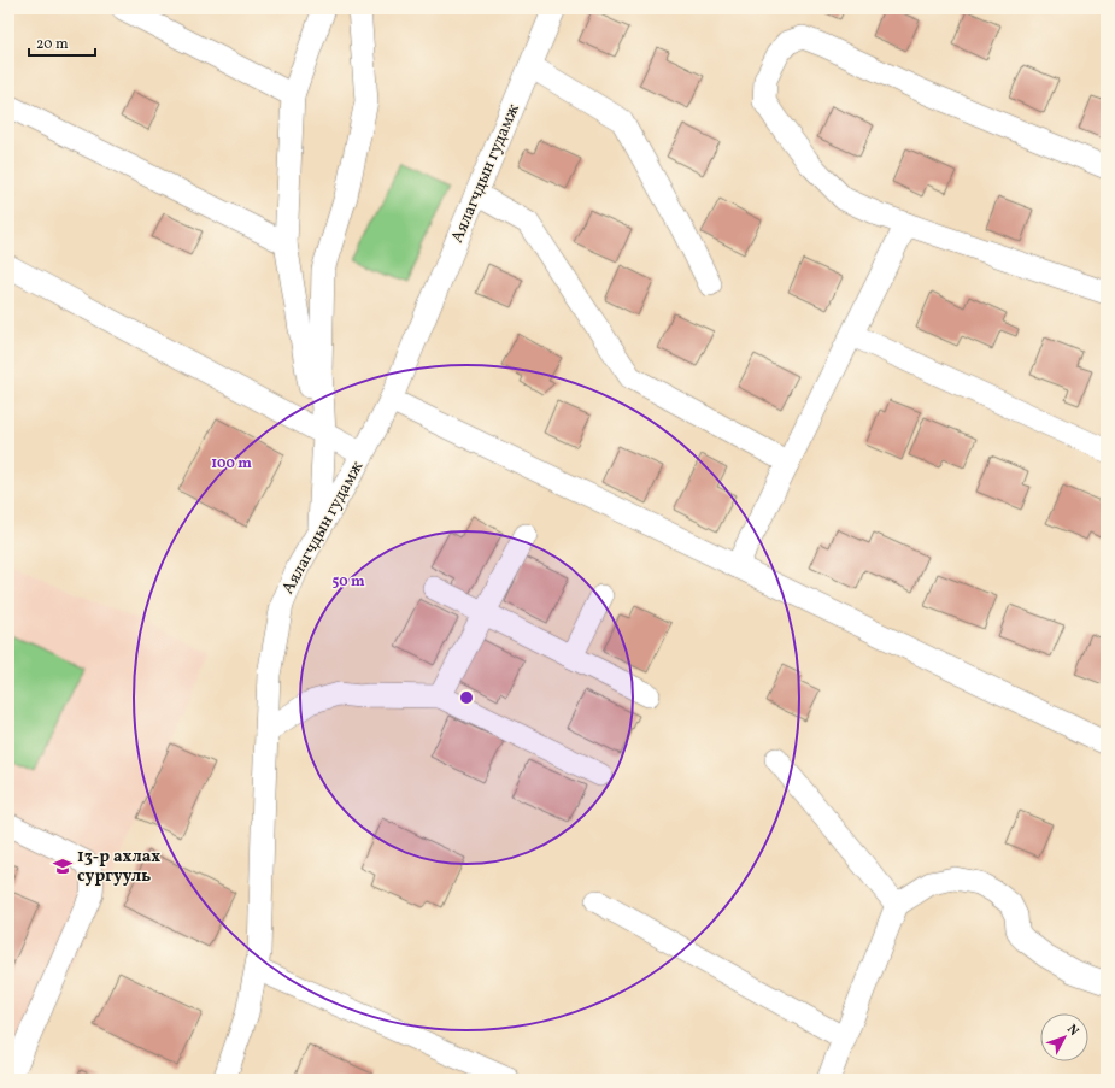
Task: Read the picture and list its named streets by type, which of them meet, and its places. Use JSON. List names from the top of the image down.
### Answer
{
  "streets": {
    "street": ["Аялагчдын гудамж"]
  },
  "places": {
    "school or university": ["13-р ахлах сургууль"]
  },
  "scale_bar": "20 m",
  "north": "top right",
  "rings": ["100 m", "50 m"]
}
